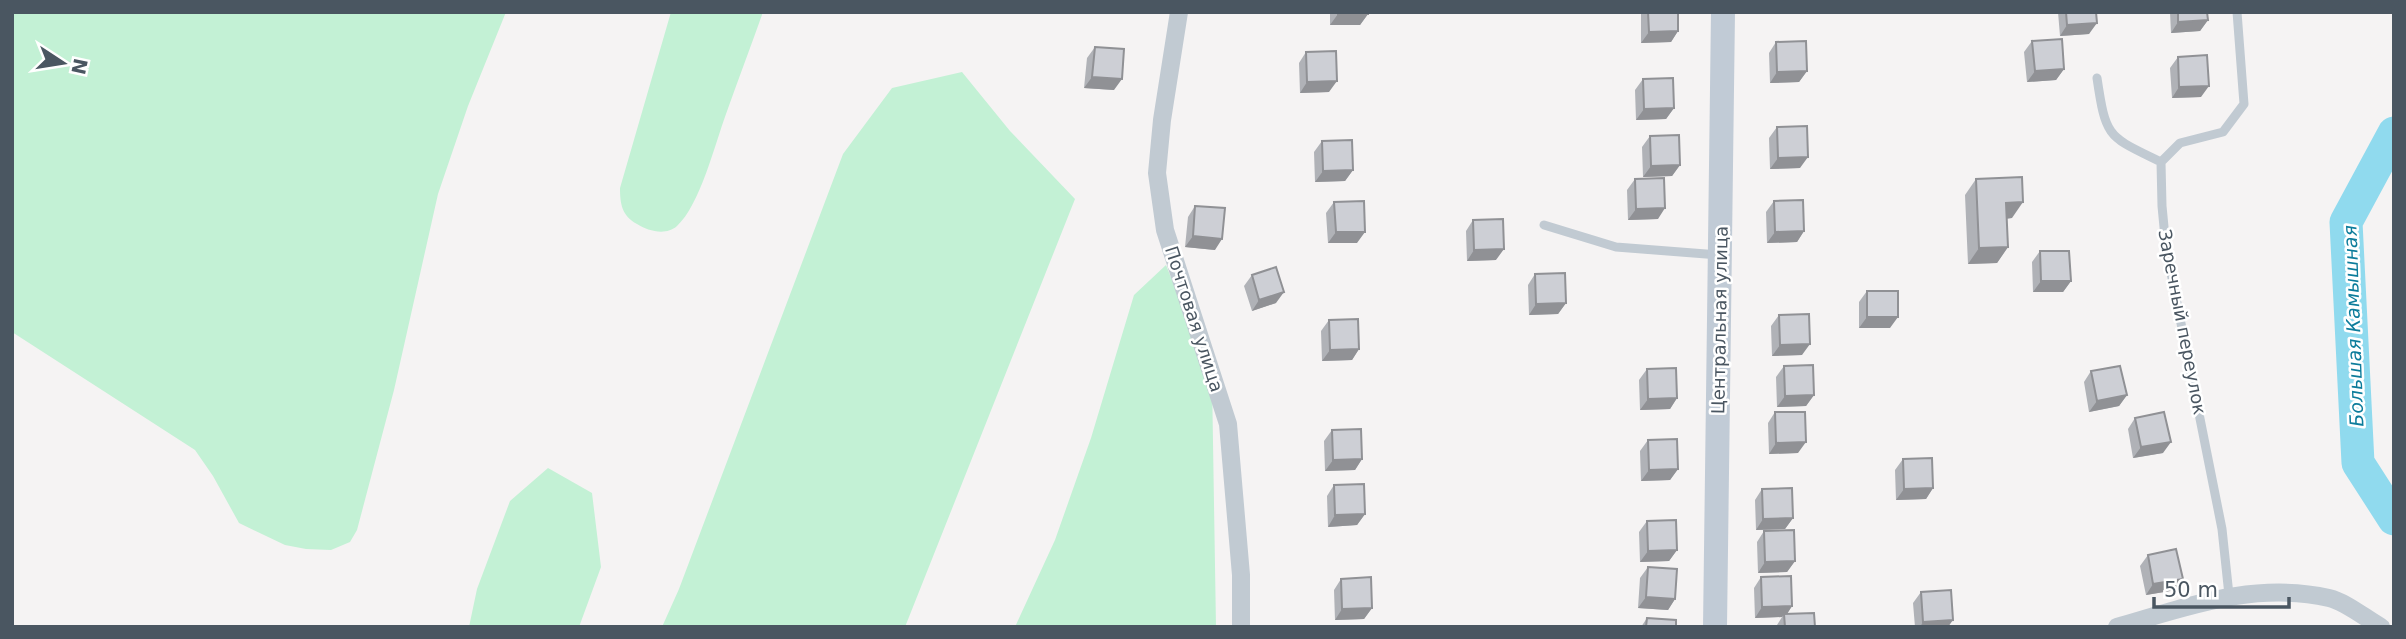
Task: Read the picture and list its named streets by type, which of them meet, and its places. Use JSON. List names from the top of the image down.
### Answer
{
  "streets": {
    "street": ["Почтовая улица", "Центральная улица"],
    "lane": ["Заречный переулок"]
  },
  "water": ["Большая Камышная"],
  "scale_bar": "50 m",
  "north": "right"
}
